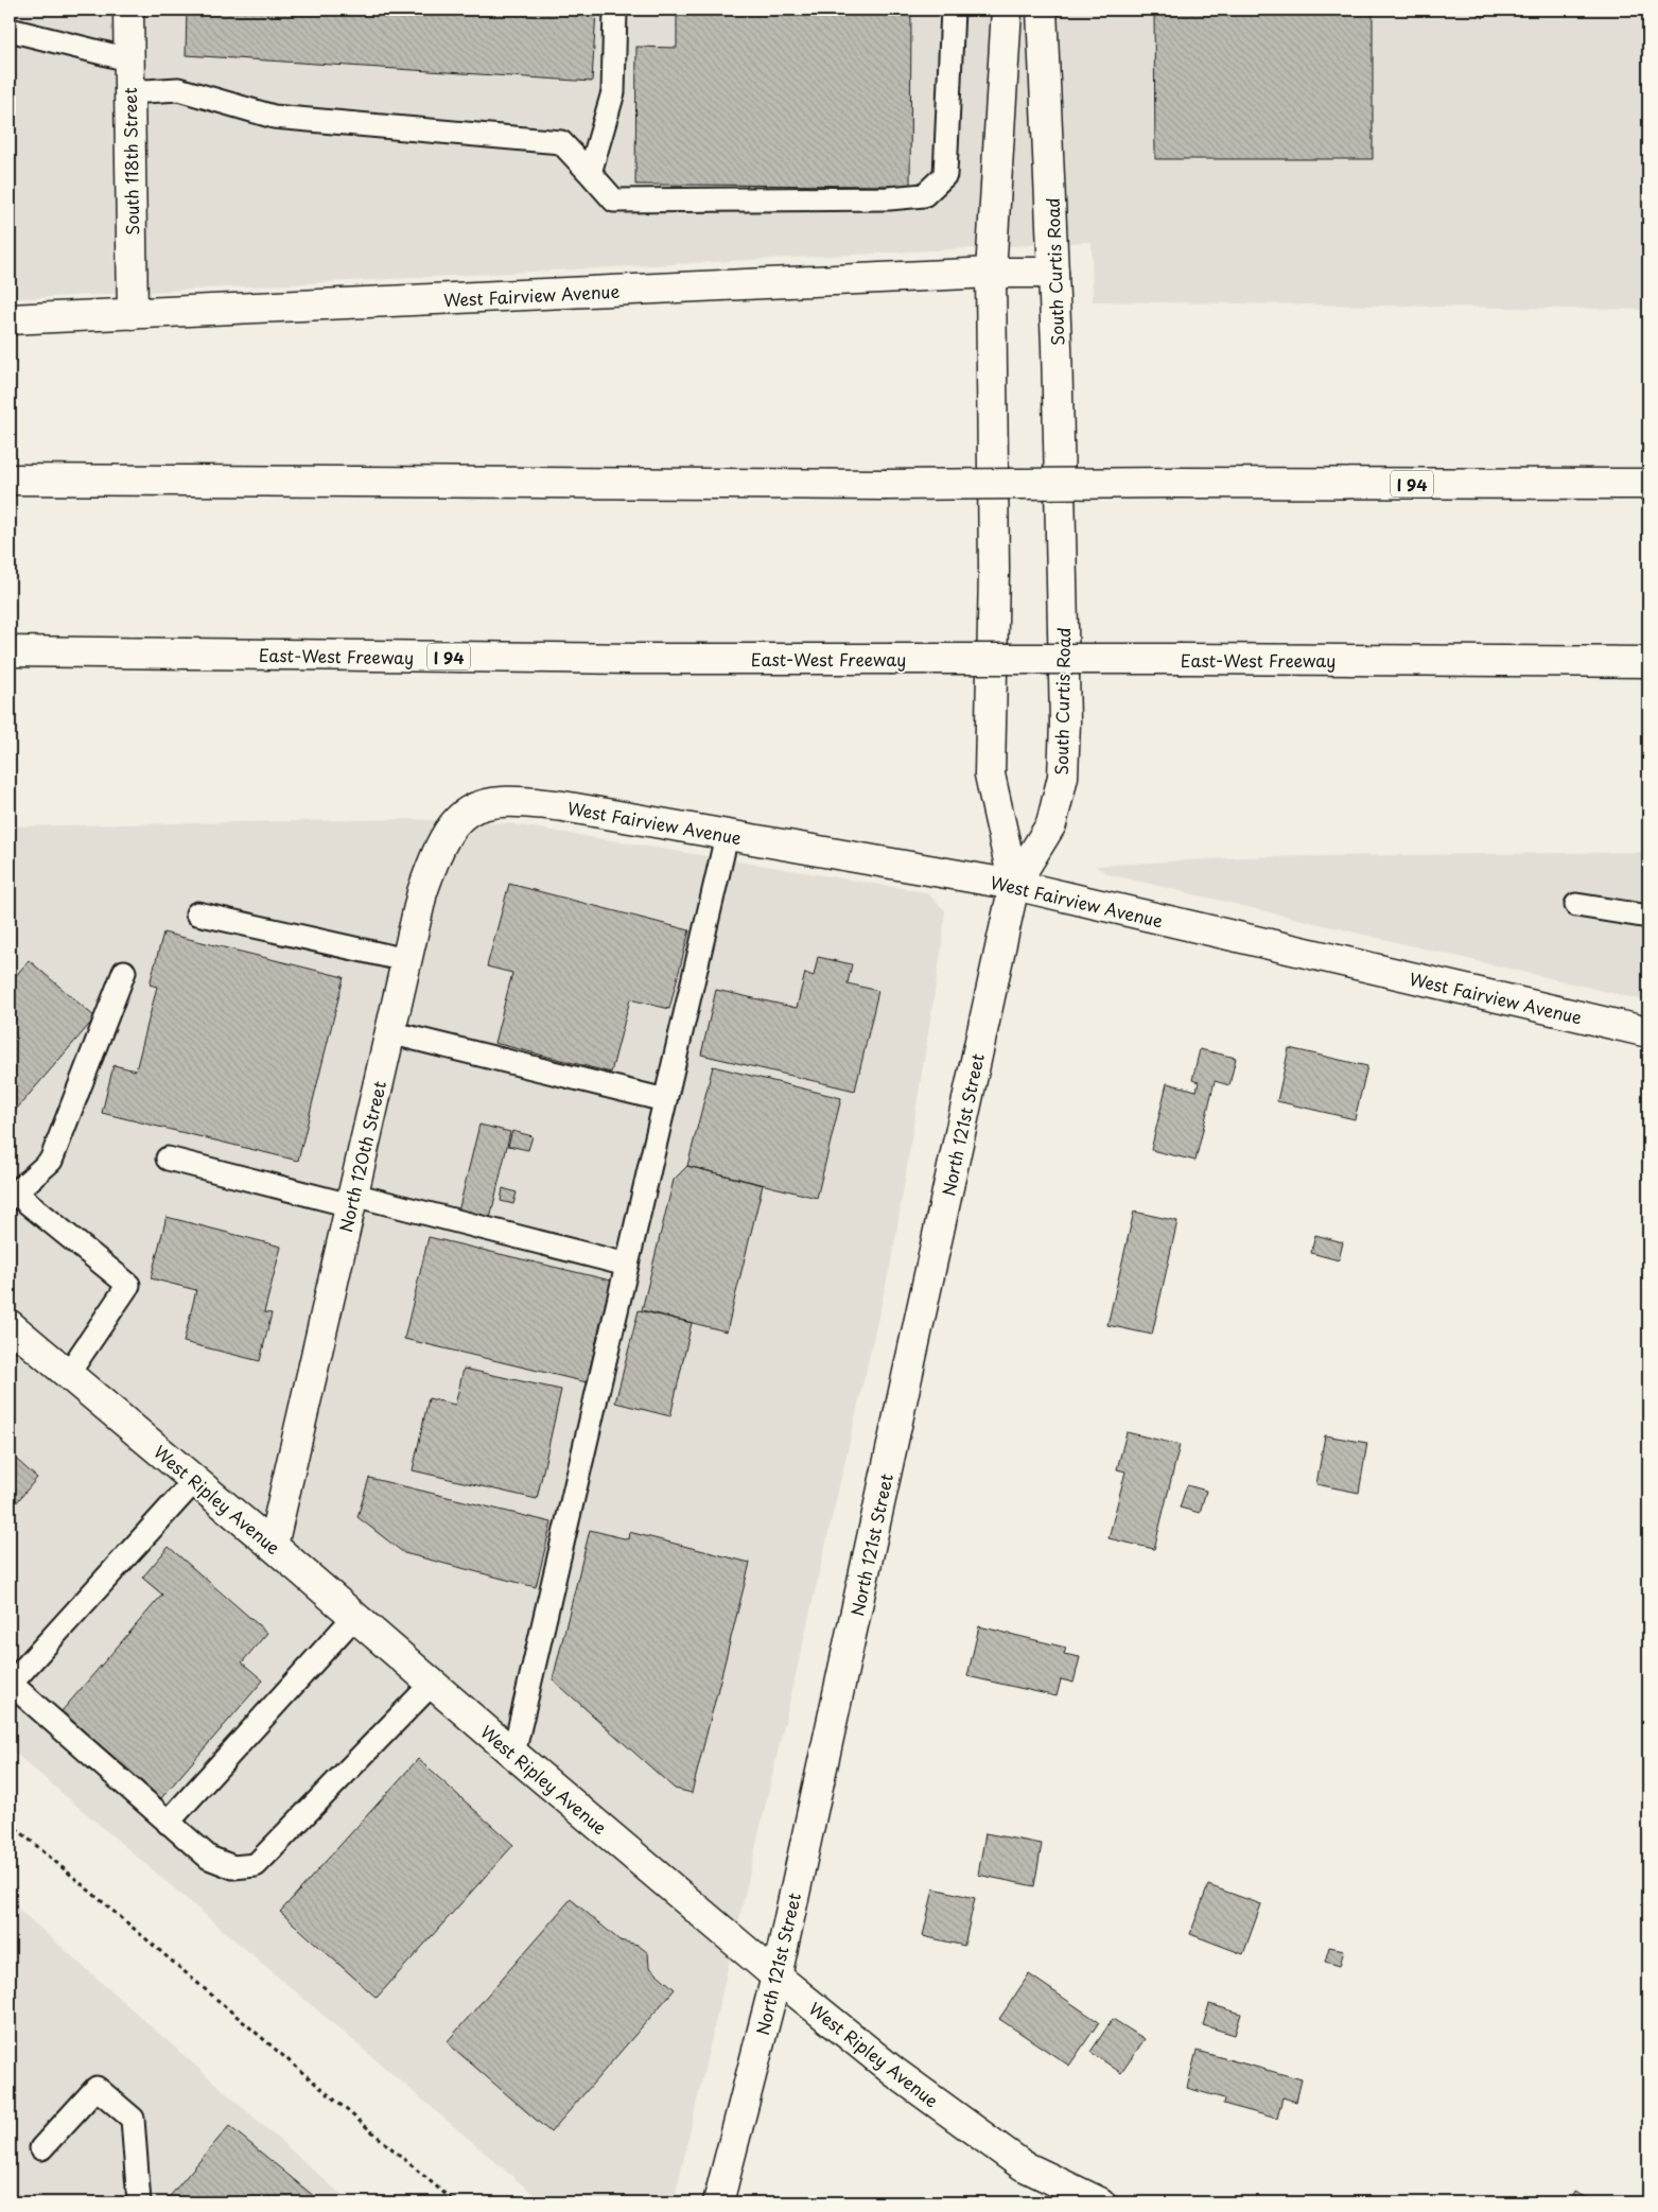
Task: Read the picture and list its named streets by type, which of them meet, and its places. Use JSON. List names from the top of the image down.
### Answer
{
  "streets": {
    "main road": [
      "South 118th Street",
      "South Curtis Road",
      "West Fairview Avenue",
      "I 94",
      "East-West Freeway",
      "North 121st Street",
      "North 120th Street",
      "West Ripley Avenue"
    ]
  },
  "crossings": [
    ["South 118th Street", "West Fairview Avenue"],
    ["South Curtis Road", "West Fairview Avenue"],
    ["South Curtis Road", "North 121st Street"],
    ["West Fairview Avenue", "North 121st Street"],
    ["West Fairview Avenue", "North 120th Street"],
    ["North 121st Street", "West Ripley Avenue"],
    ["North 120th Street", "West Ripley Avenue"]
  ]
}
